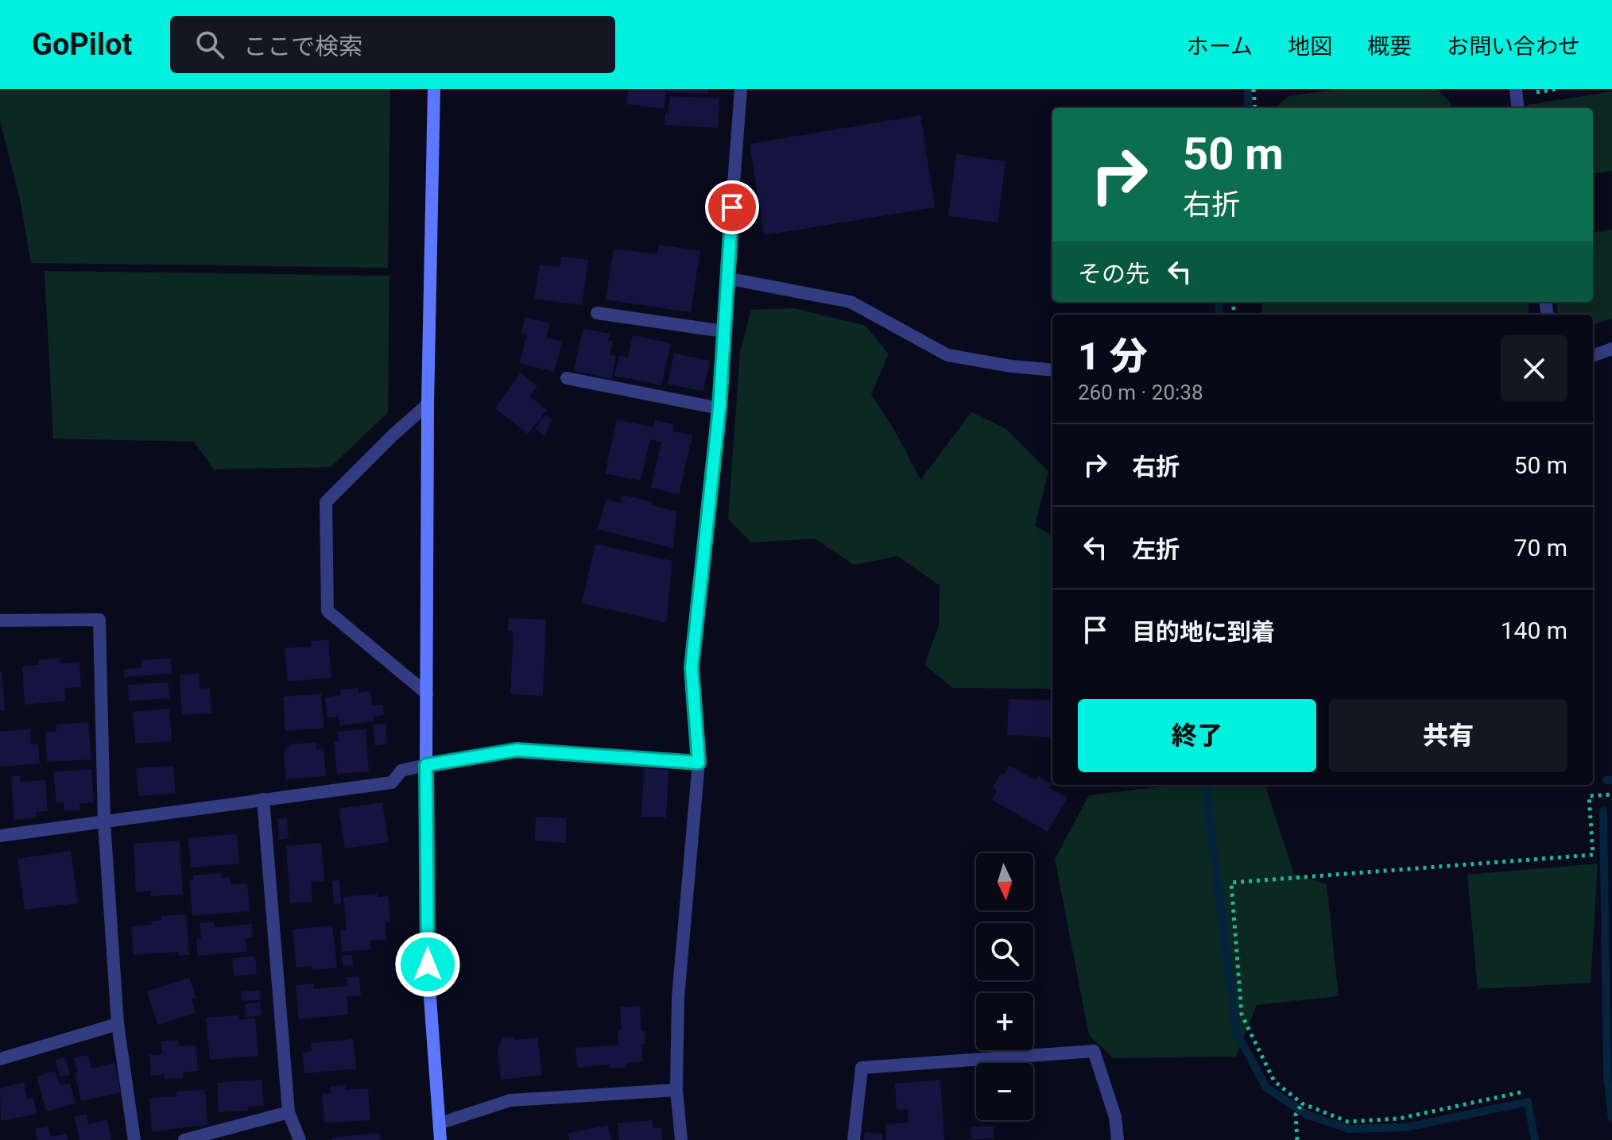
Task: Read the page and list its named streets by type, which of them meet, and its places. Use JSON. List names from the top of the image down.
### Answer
{
  "north": "bottom",
  "page": {
    "header": "GoPilot",
    "search": "ここで検索",
    "nav": [
      "ホーム",
      "地図",
      "概要",
      "お問い合わせ"
    ],
    "turn": ["50 m", "右折"],
    "then": "その先",
    "heading": ["1 分", "260 m · 20:38"],
    "list": [
      {
        "name": "右折",
        "value": "50 m"
      },
      {
        "name": "左折",
        "value": "70 m"
      },
      {
        "name": "目的地に到着",
        "value": "140 m"
      }
    ],
    "buttons": ["終了", "共有"],
    "map_buttons": ["+", "−"]
  }
}
